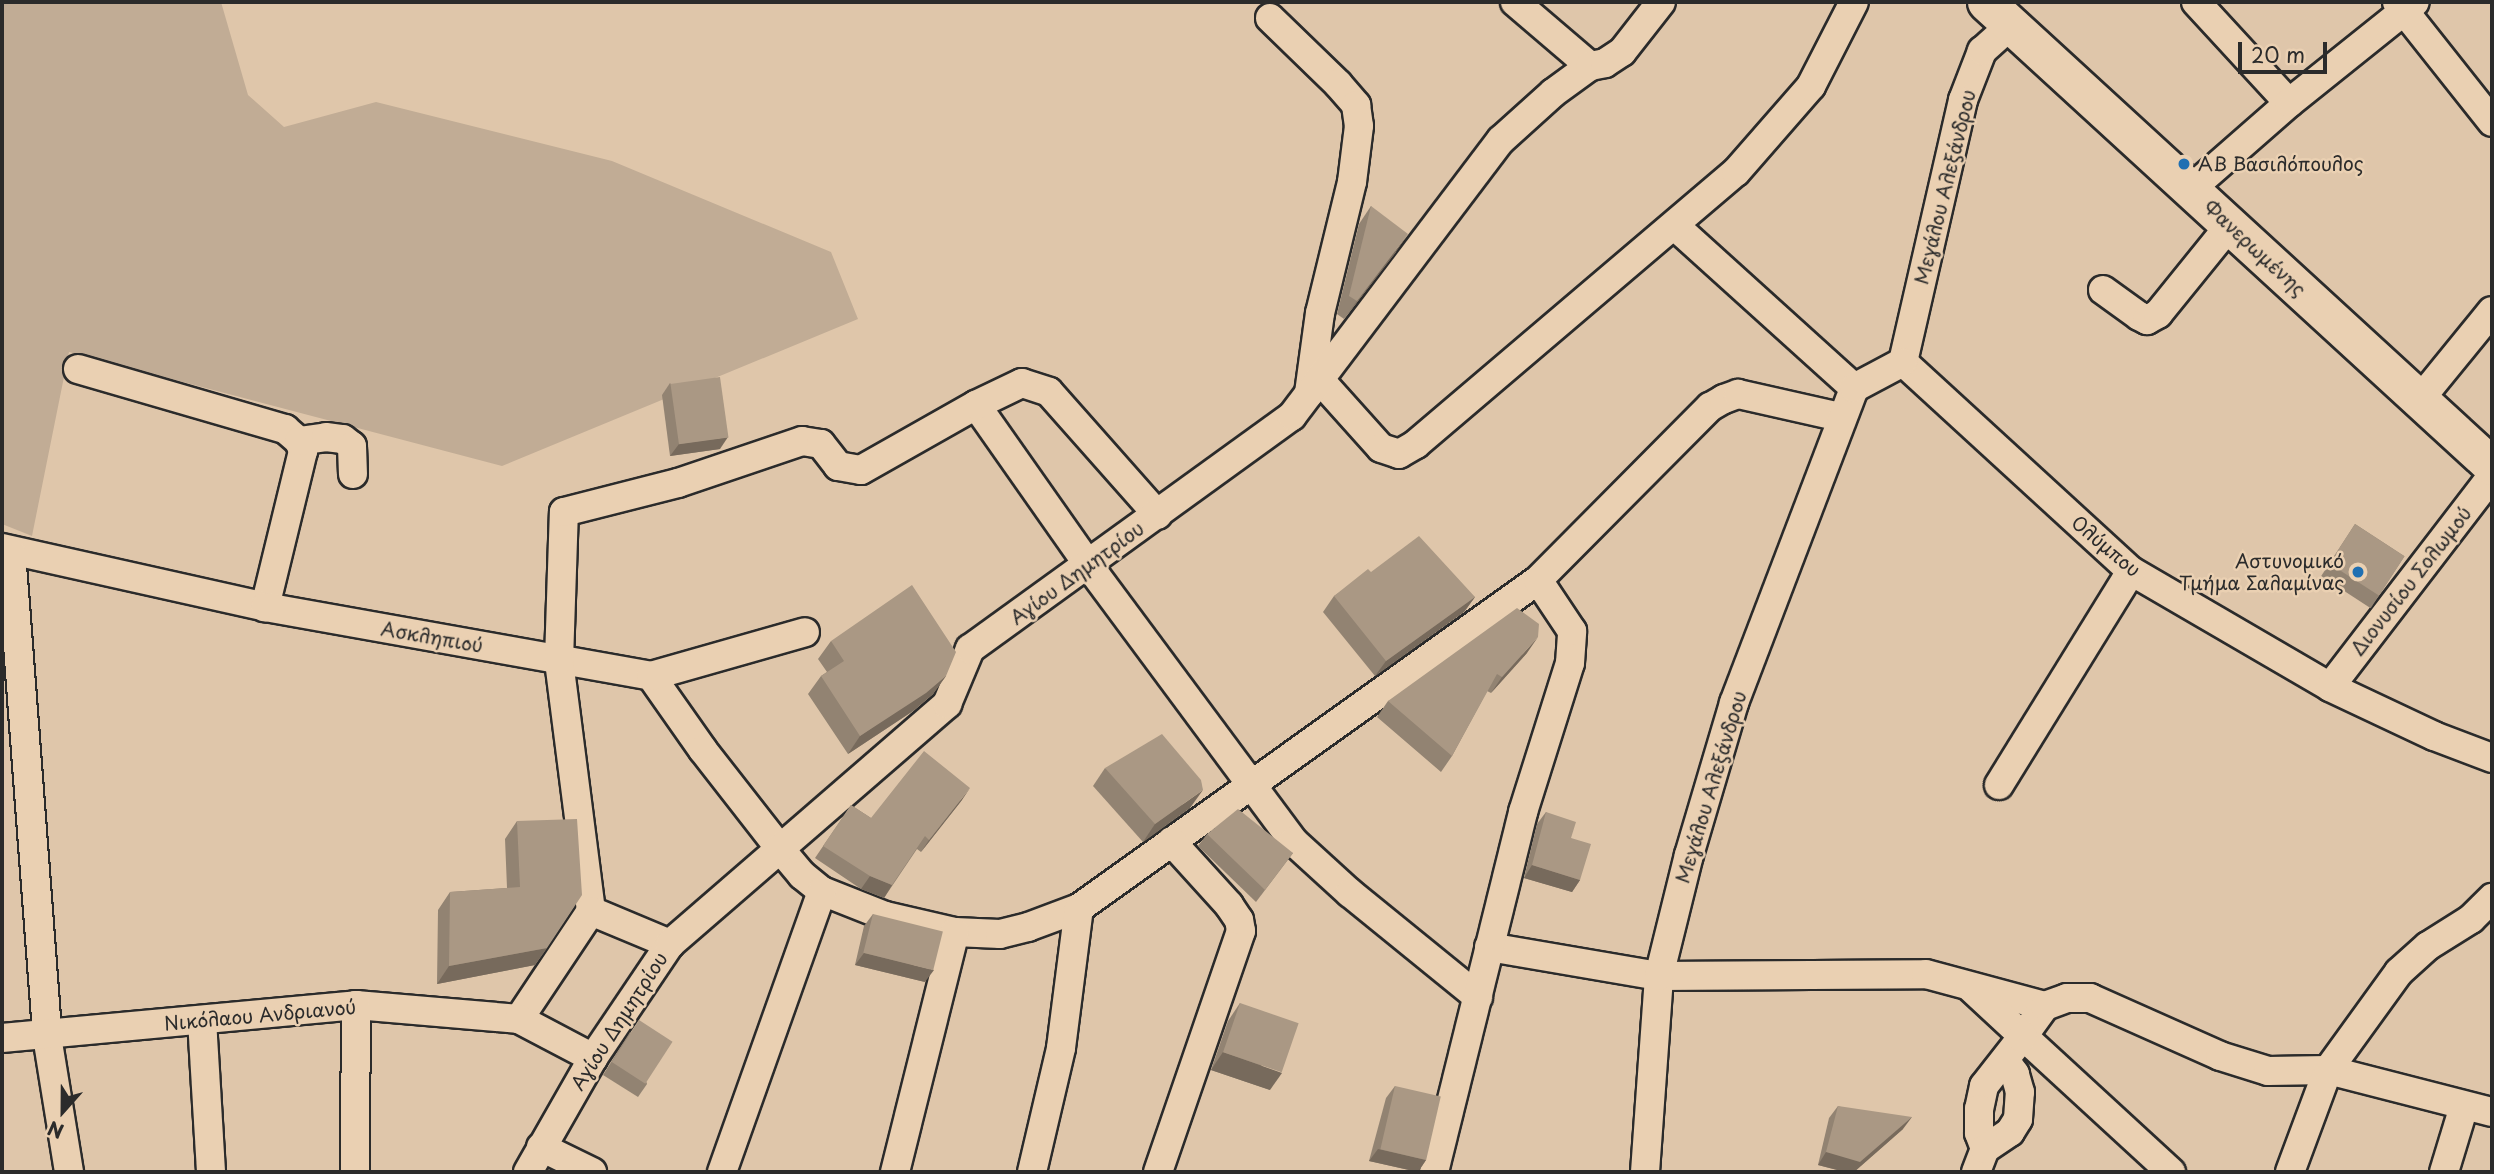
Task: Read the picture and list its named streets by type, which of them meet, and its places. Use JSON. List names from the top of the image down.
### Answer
{
  "streets": {
    "main road": ["Φανερωμένης"],
    "street": [
      "Μεγάλου Αλεξάνδρου",
      "Ολύμπου",
      "Αγίου Δημητρίου",
      "Διονυσίου Σολωμού",
      "Ασκληπιού",
      "Νικόλαου Ανδριανού"
    ]
  },
  "crossings": [
    ["Μεγάλου Αλεξάνδρου", "Φανερωμένης"],
    ["Μεγάλου Αλεξάνδρου", "Ολύμπου"],
    ["Ολύμπου", "Διονυσίου Σολωμού"]
  ],
  "places": ["ΑΒ Βασιλόπουλος", "Αστυνομικό Τμήμα Σαλαμίνας"],
  "scale_bar": "20 m",
  "north": "bottom"
}
